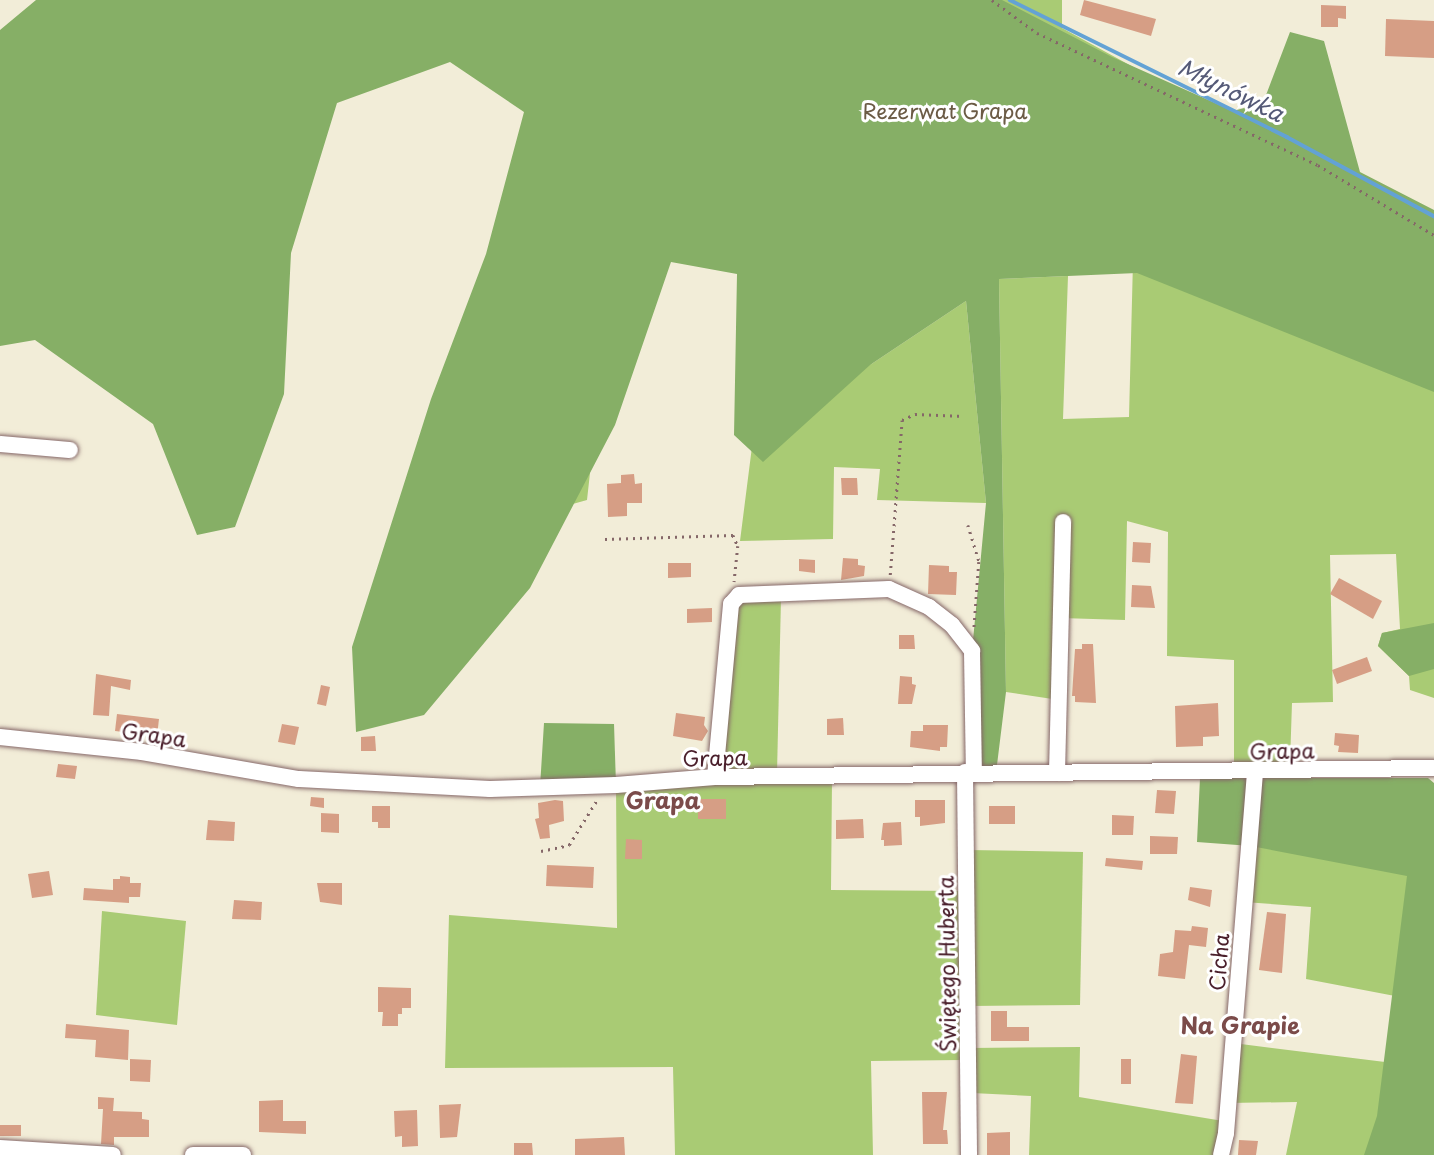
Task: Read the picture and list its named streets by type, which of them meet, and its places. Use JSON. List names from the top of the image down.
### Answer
{
  "streets": {
    "street": ["Grapa", "Cicha", "Świętego Huberta"]
  },
  "crossings": [
    ["Grapa", "Cicha"],
    ["Grapa", "Świętego Huberta"]
  ],
  "districts": ["Grapa", "Na Grapie"],
  "water": ["Młynówka"],
  "parks": ["Rezerwat Grapa"]
}
